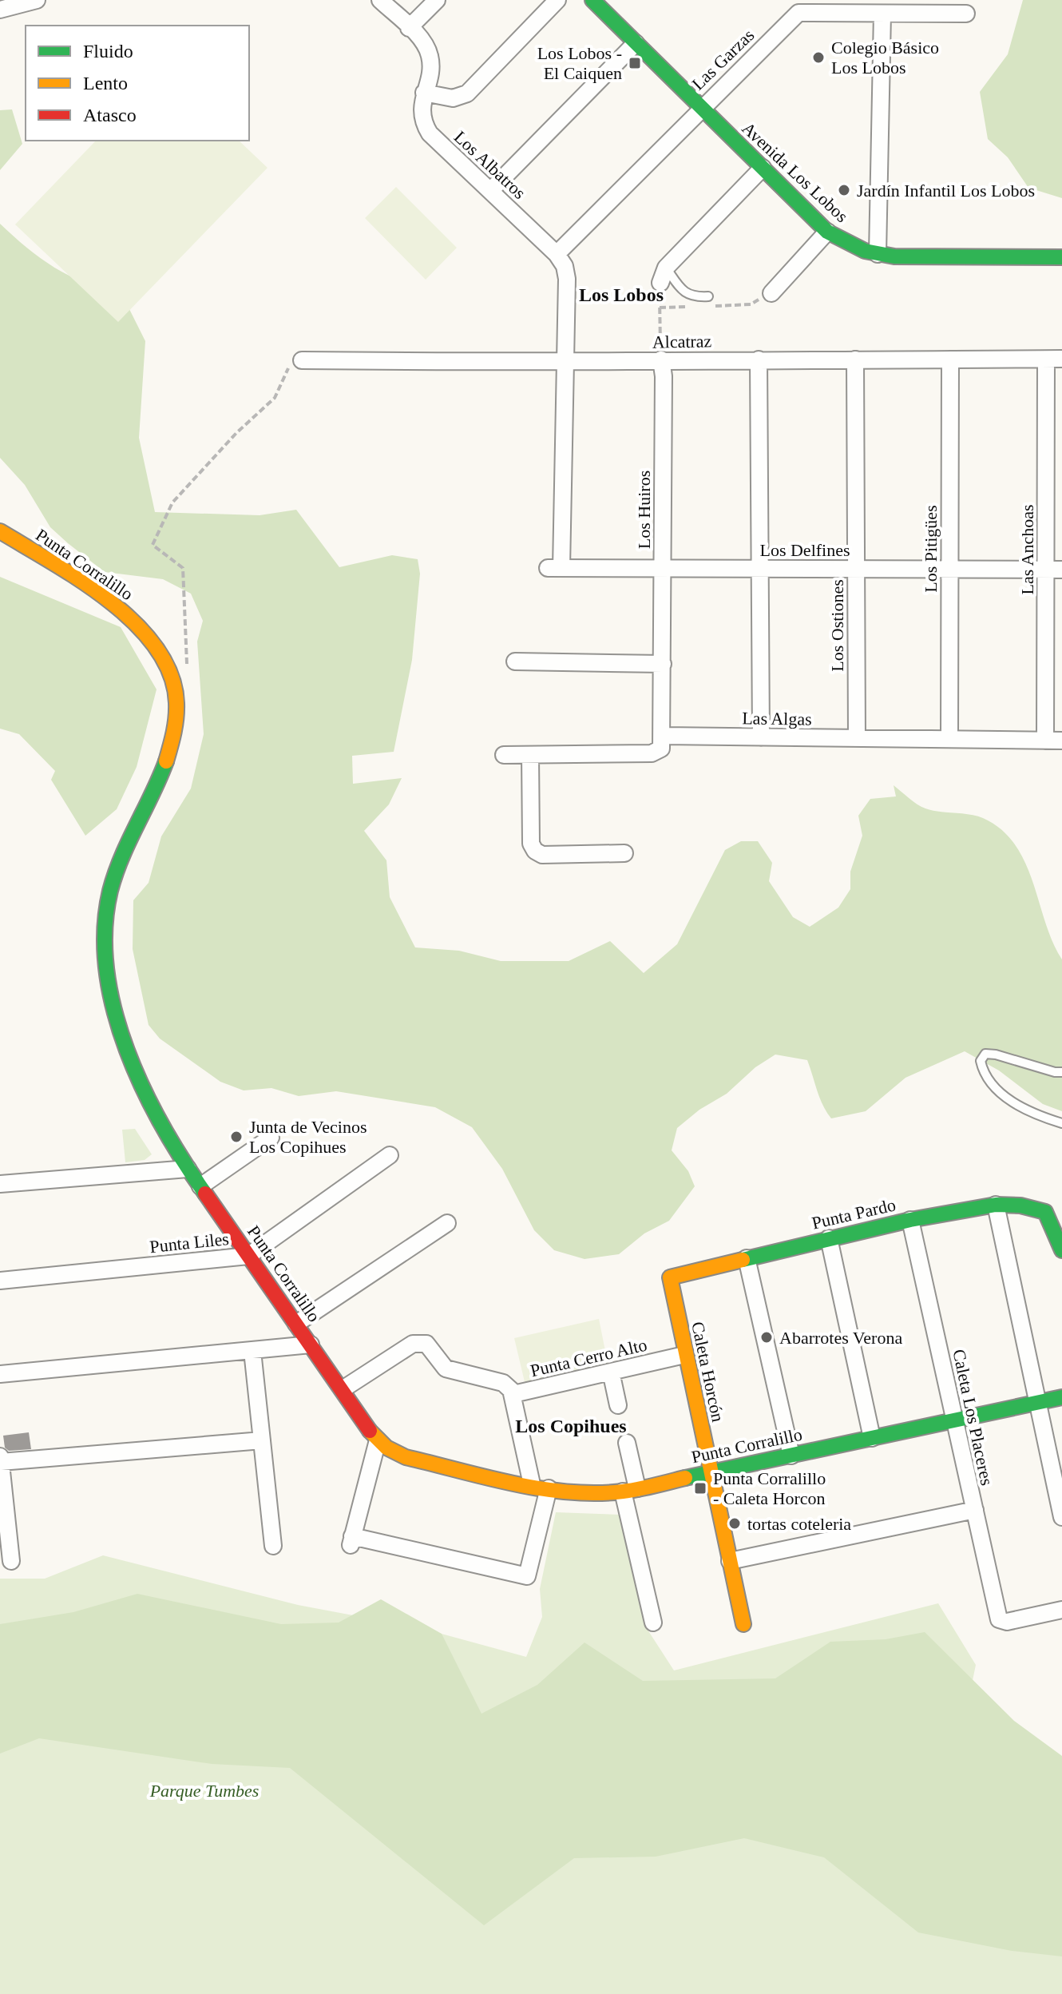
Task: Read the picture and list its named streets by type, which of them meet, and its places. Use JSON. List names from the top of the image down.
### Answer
{
  "streets": {
    "street": [
      "Las Garzas",
      "Los Albatros",
      "Avenida Los Lobos",
      "Alcatraz",
      "Los Huiros",
      "Los Pitigües",
      "Los Delfines",
      "Las Anchoas",
      "Punta Corralillo",
      "Los Ostiones",
      "Las Algas",
      "Punta Pardo",
      "Punta Liles",
      "Punta Cerro Alto",
      "Caleta Horcón",
      "Caleta Los Placeres"
    ]
  },
  "crossings": [
    ["Las Garzas", "Los Albatros"],
    ["Las Garzas", "Avenida Los Lobos"],
    ["Los Albatros", "Alcatraz"],
    ["Los Albatros", "Los Delfines"],
    ["Alcatraz", "Los Huiros"],
    ["Alcatraz", "Los Pitigües"],
    ["Alcatraz", "Las Anchoas"],
    ["Alcatraz", "Los Ostiones"],
    ["Los Huiros", "Los Delfines"],
    ["Los Huiros", "Las Algas"],
    ["Los Pitigües", "Los Delfines"],
    ["Los Pitigües", "Las Algas"],
    ["Los Delfines", "Las Anchoas"],
    ["Los Delfines", "Los Ostiones"],
    ["Las Anchoas", "Las Algas"],
    ["Punta Corralillo", "Punta Liles"],
    ["Punta Corralillo", "Punta Cerro Alto"],
    ["Punta Corralillo", "Caleta Horcón"],
    ["Punta Corralillo", "Caleta Los Placeres"],
    ["Los Ostiones", "Las Algas"],
    ["Punta Pardo", "Caleta Horcón"],
    ["Punta Pardo", "Caleta Los Placeres"],
    ["Punta Cerro Alto", "Caleta Horcón"]
  ],
  "districts": ["Los Lobos", "Los Copihues"],
  "parks": ["Parque Tumbes"],
  "places": {
    "other": [
      "Colegio Básico Los Lobos",
      "Jardín Infantil Los Lobos",
      "Junta de Vecinos Los Copihues",
      "Abarrotes Verona",
      "tortas coteleria"
    ],
    "transit": ["Los Lobos - El Caiquen", "Punta Corralillo - Caleta Horcon"]
  },
  "legend": ["Fluido", "Lento", "Atasco"]
}
